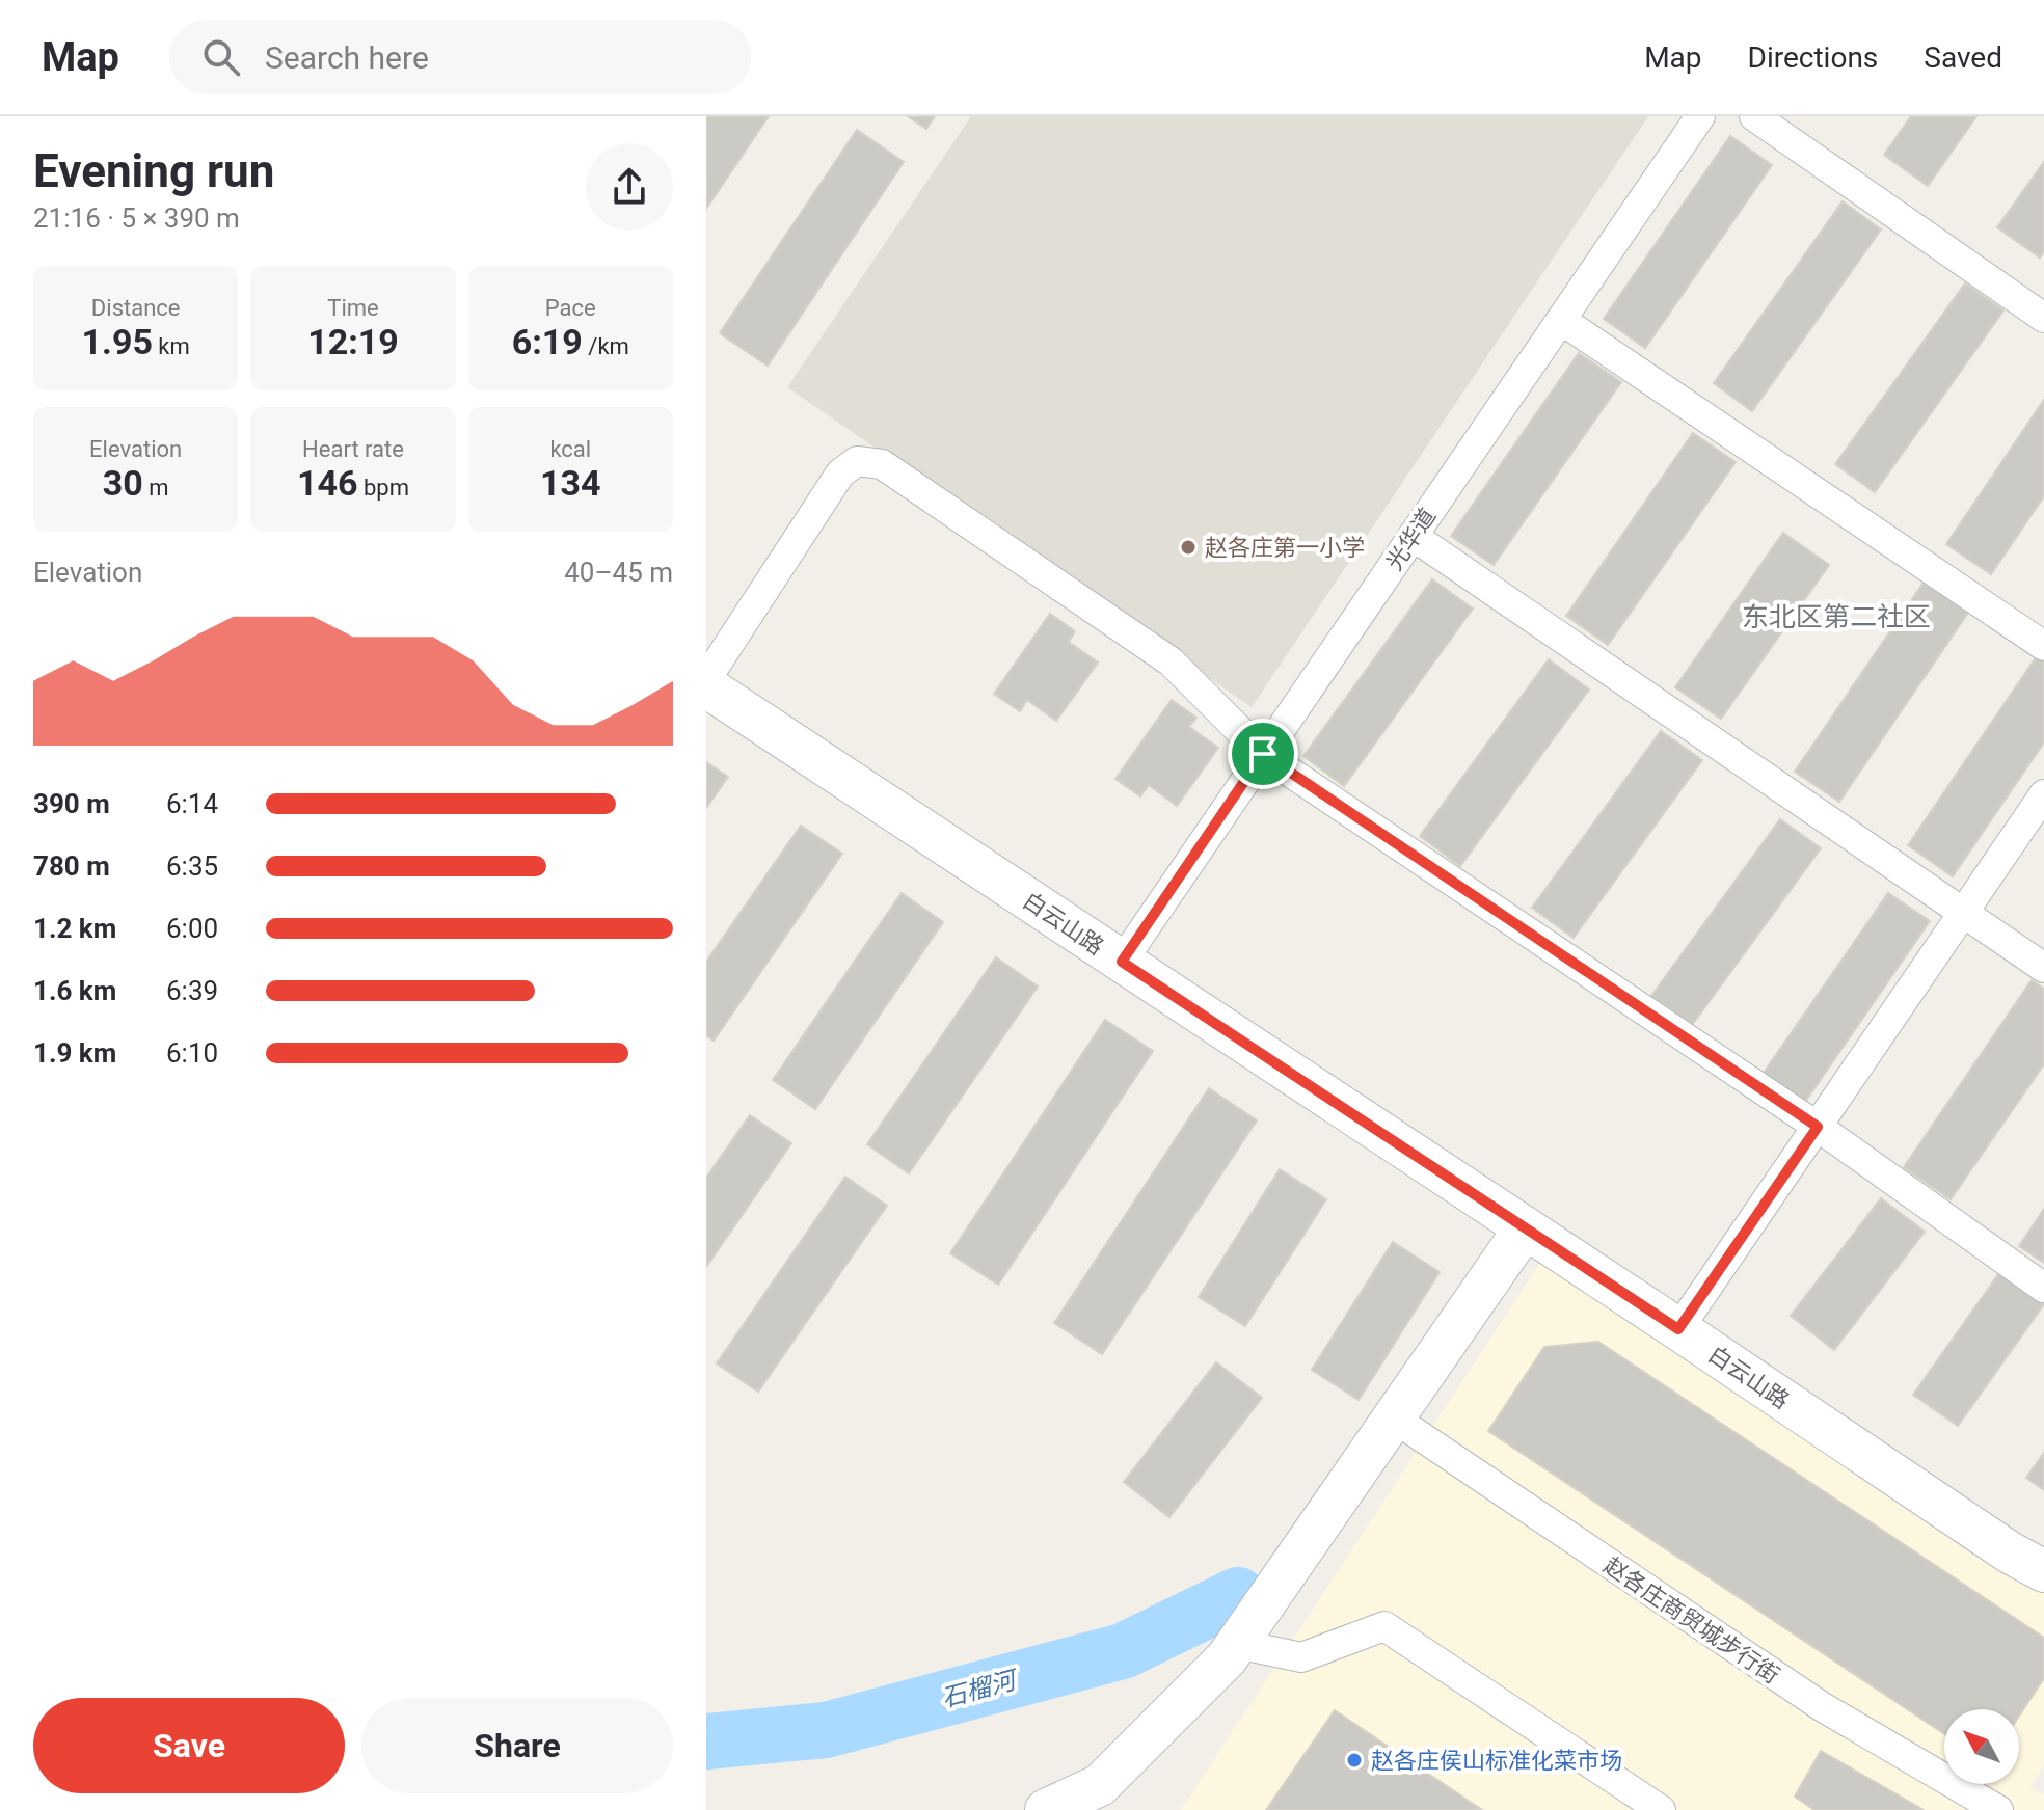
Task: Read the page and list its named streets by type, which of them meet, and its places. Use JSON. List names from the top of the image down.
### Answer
{
  "streets": {
    "street": ["光华道", "白云山路", "赵各庄商贸城步行街"]
  },
  "crossings": [
    ["光华道", "白云山路"]
  ],
  "districts": ["东北区第二社区"],
  "water": ["石榴河"],
  "places": ["赵各庄第一小学", "赵各庄侯山标准化菜市场"],
  "north": "top left",
  "page": {
    "header": "Map",
    "search": "Search here",
    "nav": ["Map", "Directions", "Saved"],
    "heading": ["Evening run", "21:16 · 5 × 390 m"],
    "stats": [
      ["Distance", "1.95 km"],
      ["Time", "12:19"],
      ["Pace", "6:19 /km"],
      ["Elevation", "30 m"],
      ["Heart rate", "146 bpm"],
      ["kcal", "134"]
    ],
    "chart": ["Elevation", "40–45 m"],
    "list": [
      {
        "name": "390 m",
        "note": "6:14"
      },
      {
        "name": "780 m",
        "note": "6:35"
      },
      {
        "name": "1.2 km",
        "note": "6:00"
      },
      {
        "name": "1.6 km",
        "note": "6:39"
      },
      {
        "name": "1.9 km",
        "note": "6:10"
      }
    ],
    "buttons": ["Save", "Share"]
  }
}
